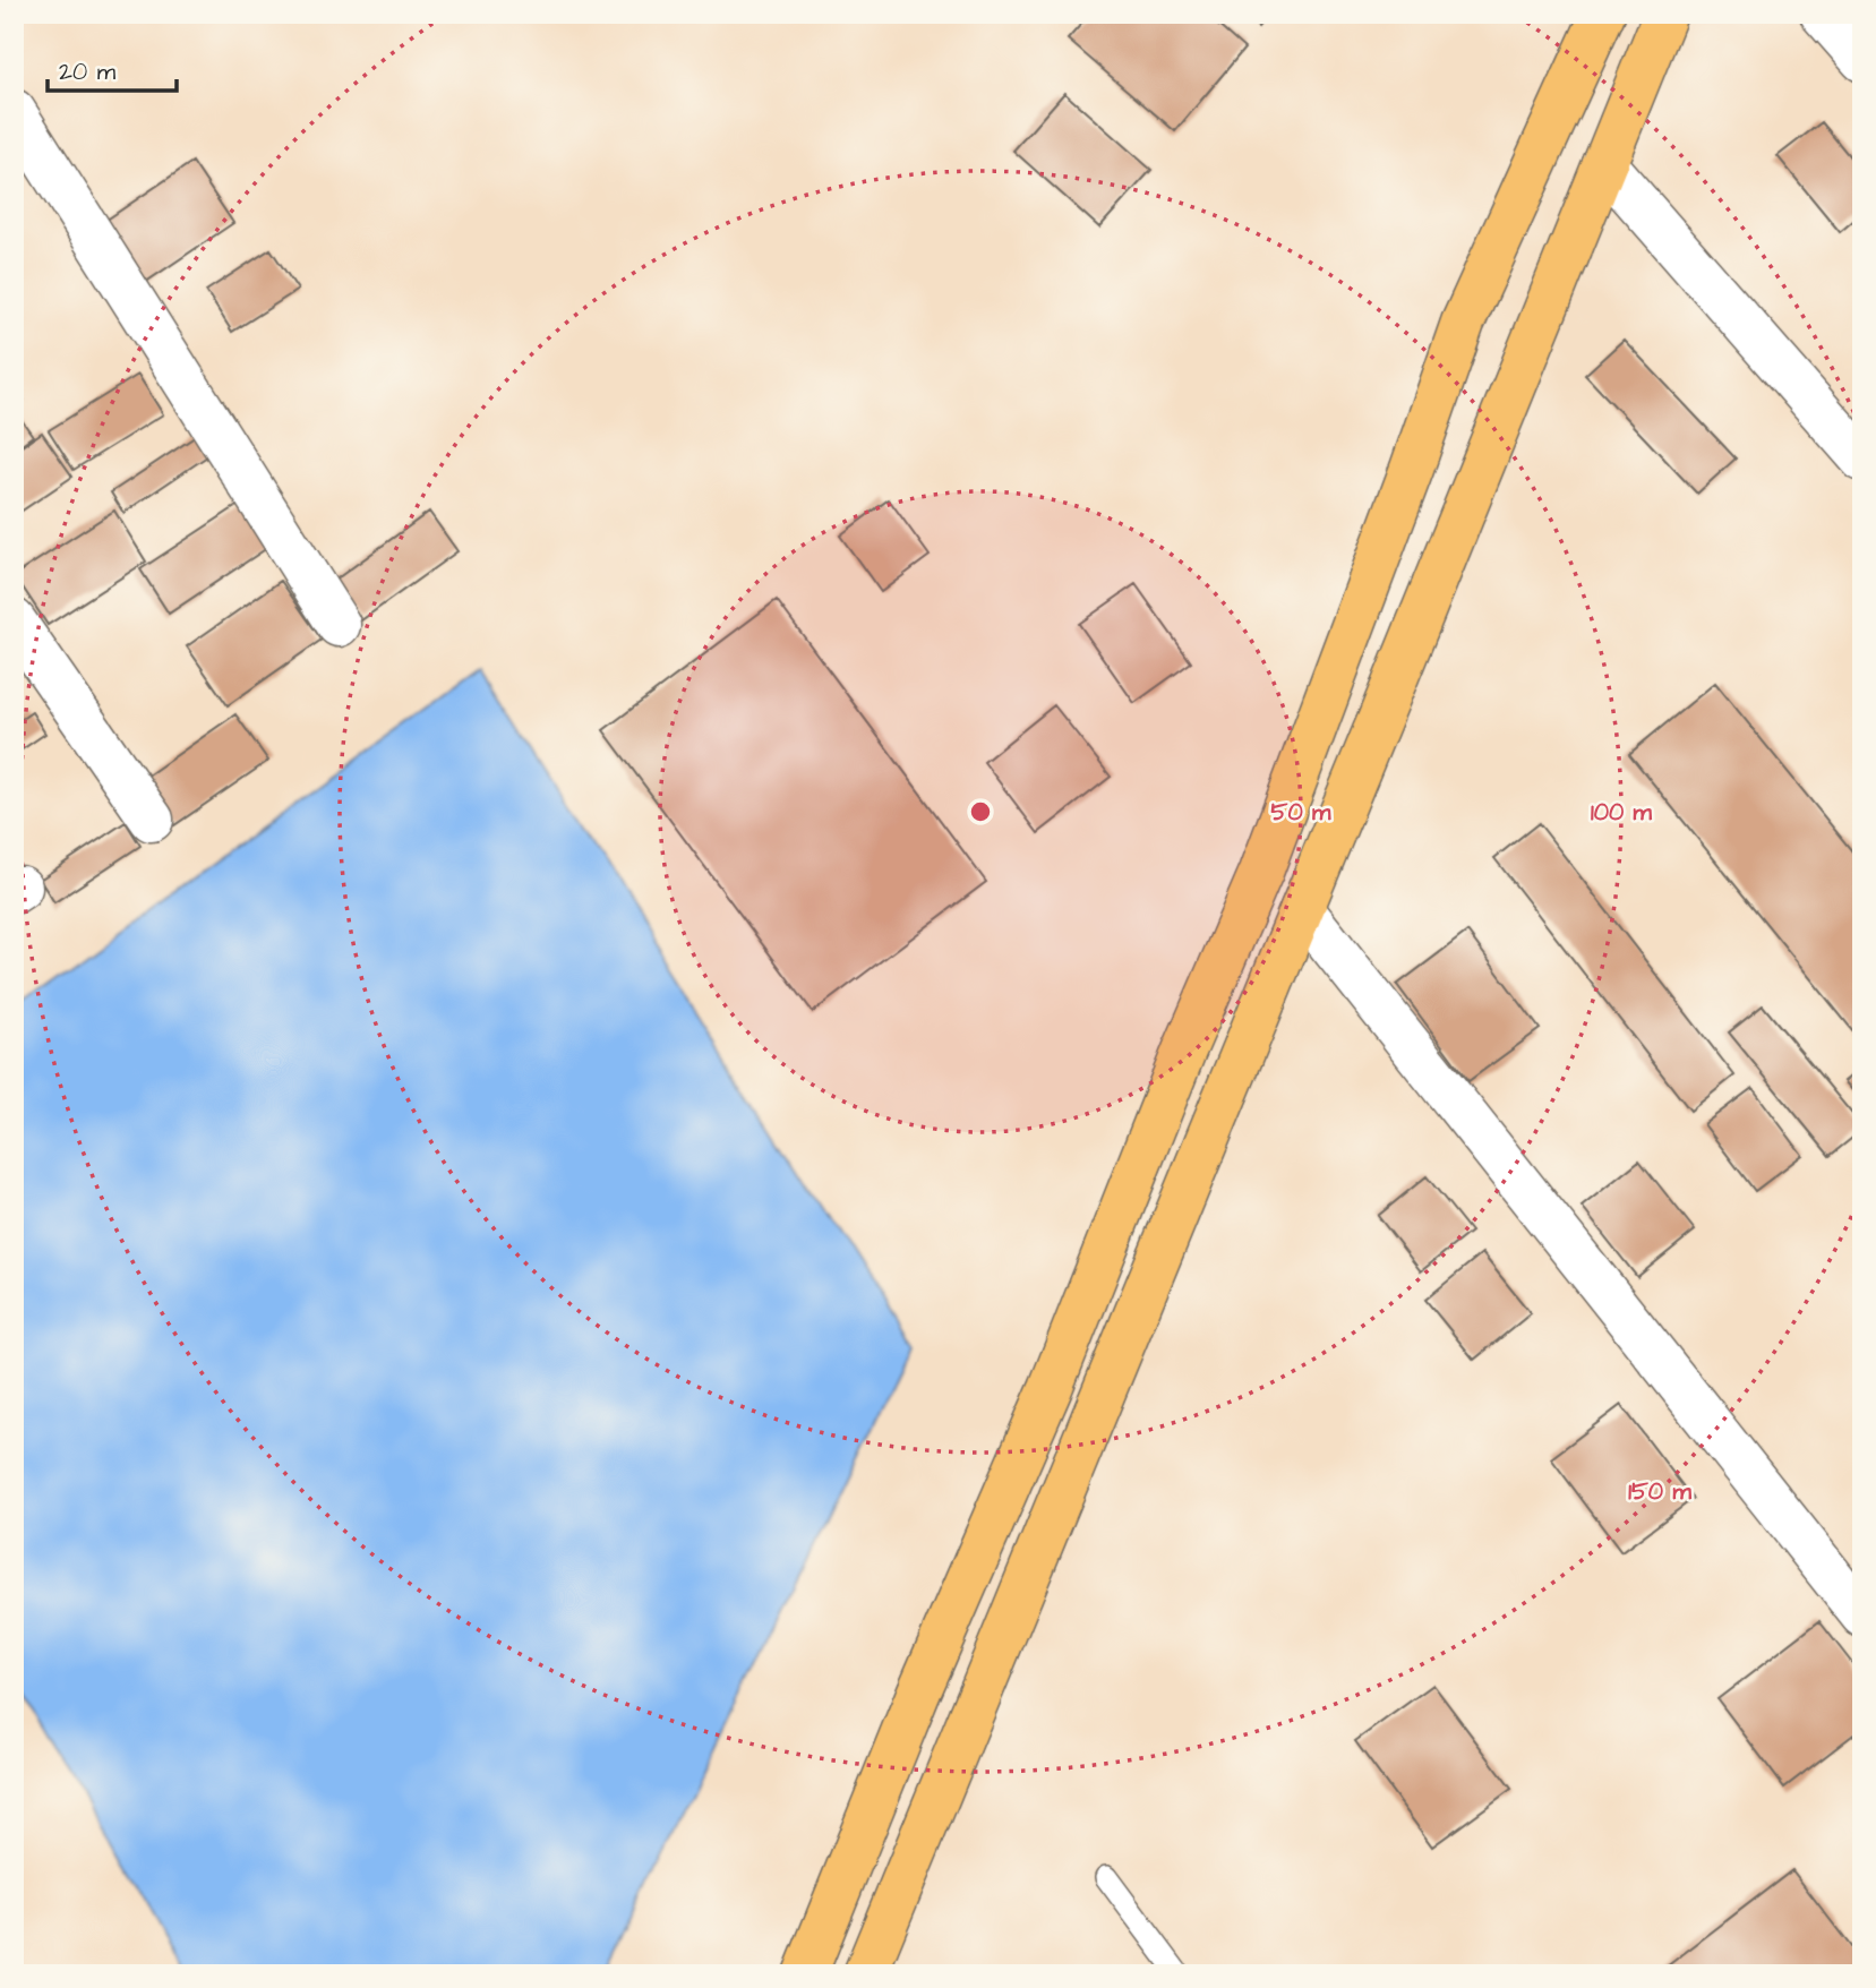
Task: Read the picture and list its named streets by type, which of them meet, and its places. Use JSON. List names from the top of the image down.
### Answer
{
  "scale_bar": "20 m",
  "rings": ["50 m", "100 m", "150 m"]
}
